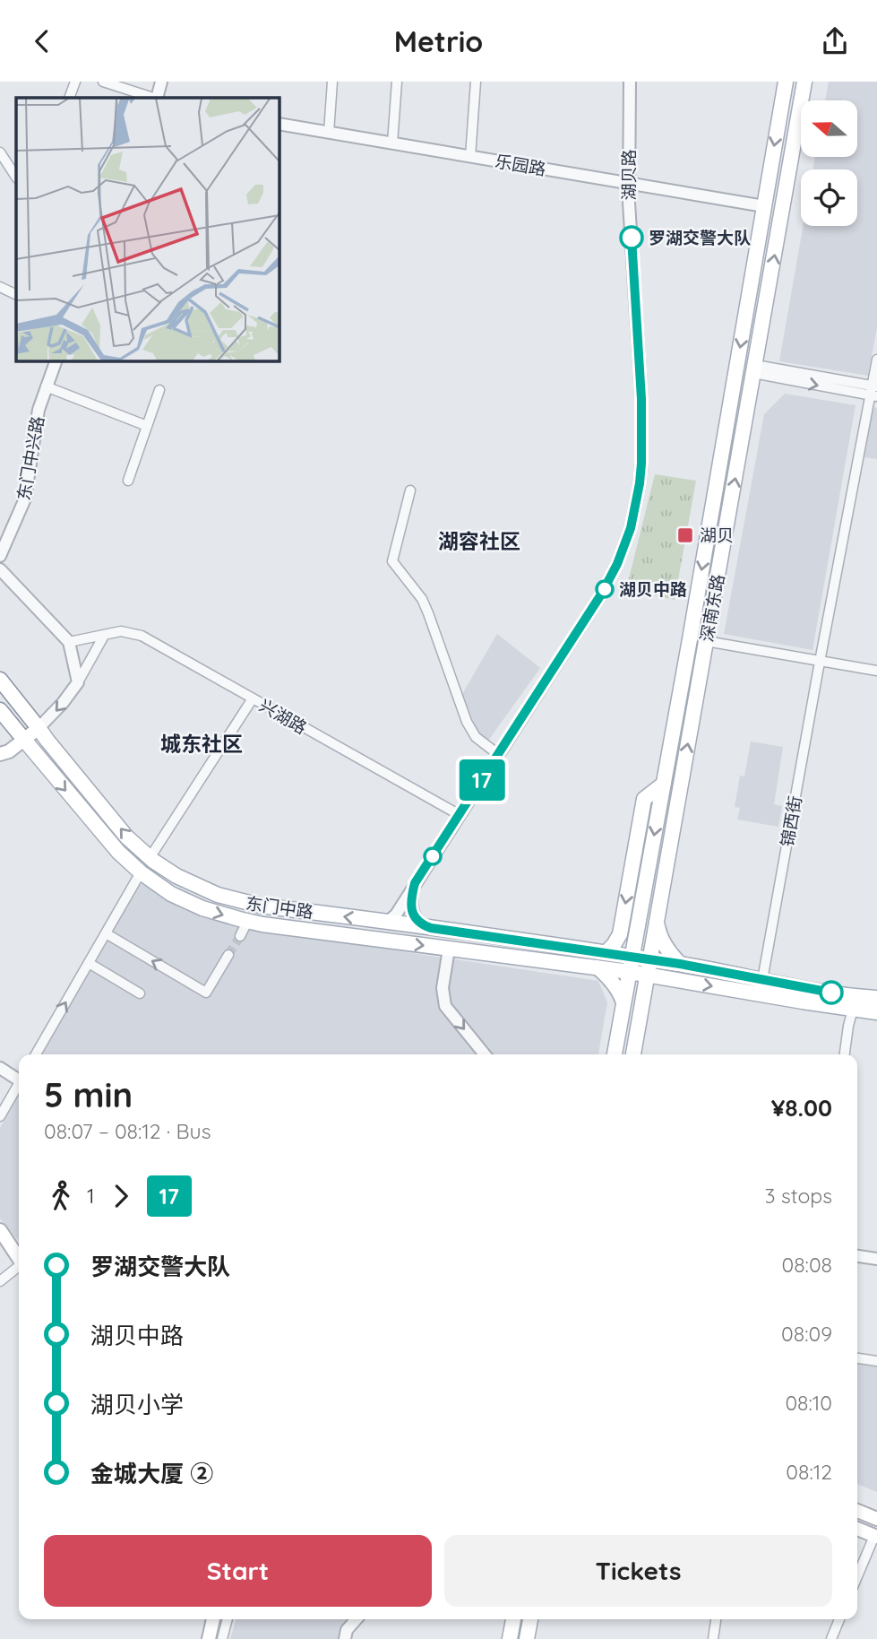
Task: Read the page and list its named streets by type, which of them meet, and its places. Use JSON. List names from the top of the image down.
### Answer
{
  "streets": {
    "main road": ["深南东路", "东门中路"],
    "street": [
      "乐园路",
      "湖贝路",
      "东门中兴路",
      "兴湖路",
      "锦西街"
    ]
  },
  "crossings": [
    ["乐园路", "湖贝路"],
    ["乐园路", "深南东路"],
    ["湖贝路", "兴湖路"],
    ["湖贝路", "东门中路"],
    ["深南东路", "东门中路"],
    ["锦西街", "东门中路"]
  ],
  "districts": ["湖容社区", "城东社区"],
  "places": {
    "other": ["罗湖交警大队", "湖贝中路"],
    "transit": ["湖贝"]
  },
  "lines": ["bus line 17"],
  "north": "left",
  "page": {
    "header": "Metrio",
    "on_map": "17",
    "heading": ["5 min", "08:07 – 08:12 · Bus", "¥8.00"],
    "legs": ["1", "17", "3 stops"],
    "list": [
      {
        "name": "罗湖交警大队",
        "value": "08:08"
      },
      {
        "name": "湖贝中路",
        "value": "08:09"
      },
      {
        "name": "湖贝小学",
        "value": "08:10"
      },
      {
        "name": "金城大厦 ②",
        "value": "08:12"
      }
    ],
    "buttons": ["Start", "Tickets"]
  }
}
